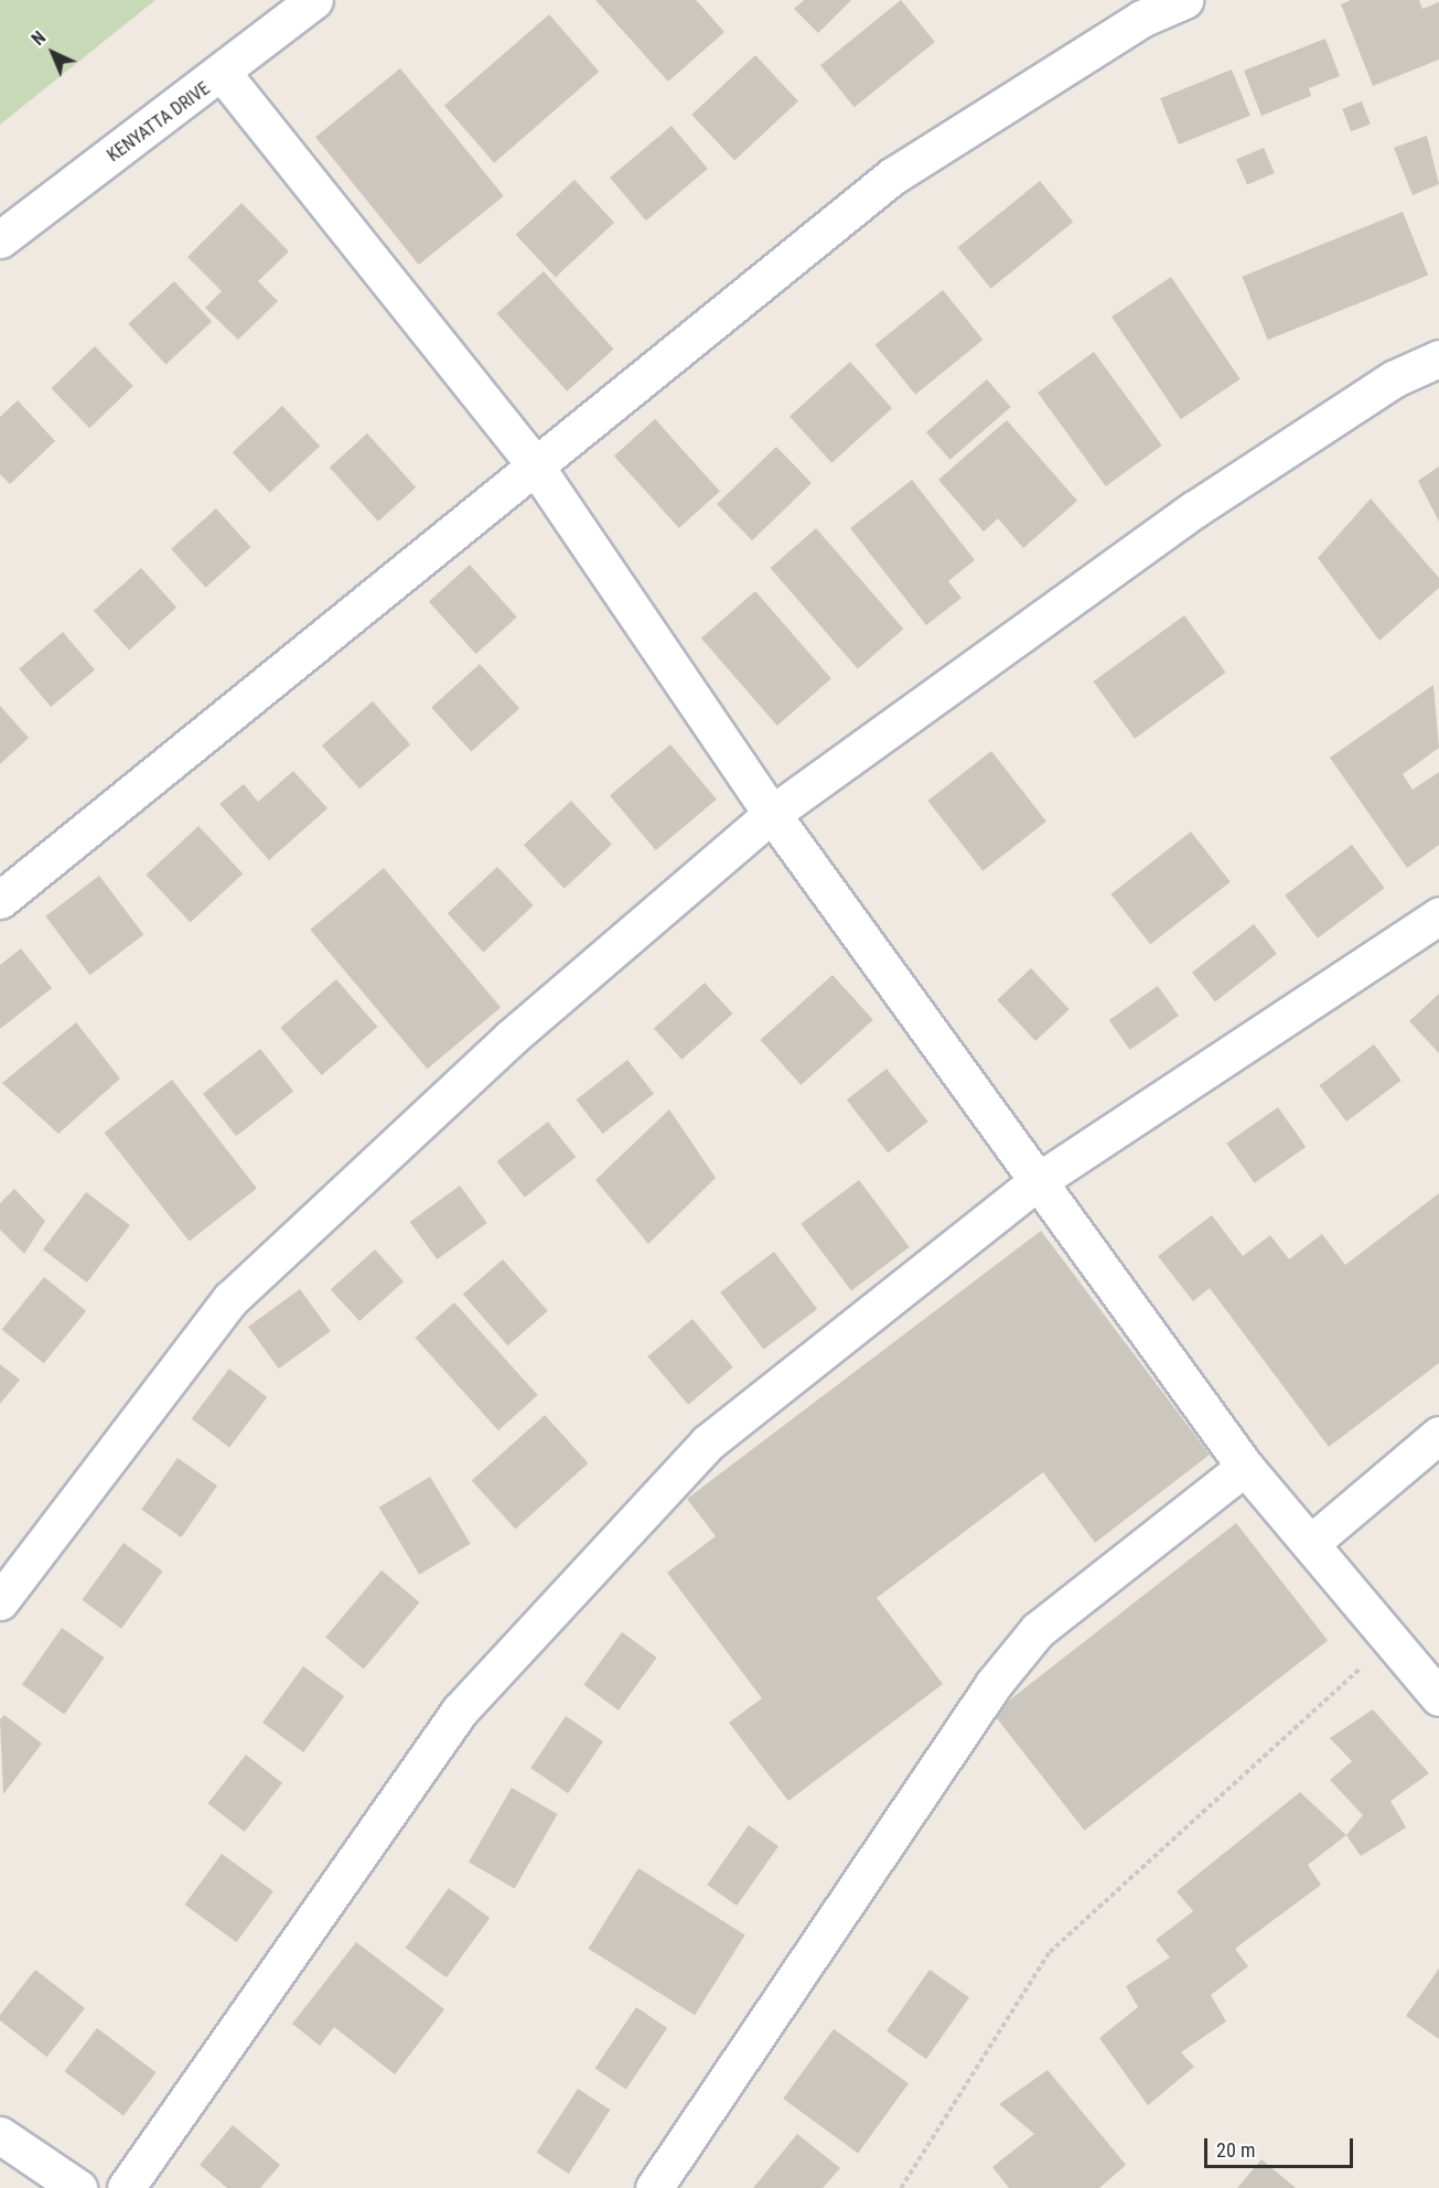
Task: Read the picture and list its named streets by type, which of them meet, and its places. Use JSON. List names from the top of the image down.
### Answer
{
  "streets": {
    "street": ["KENYATTA DRIVE"]
  },
  "scale_bar": "20 m",
  "north": "top left"
}
